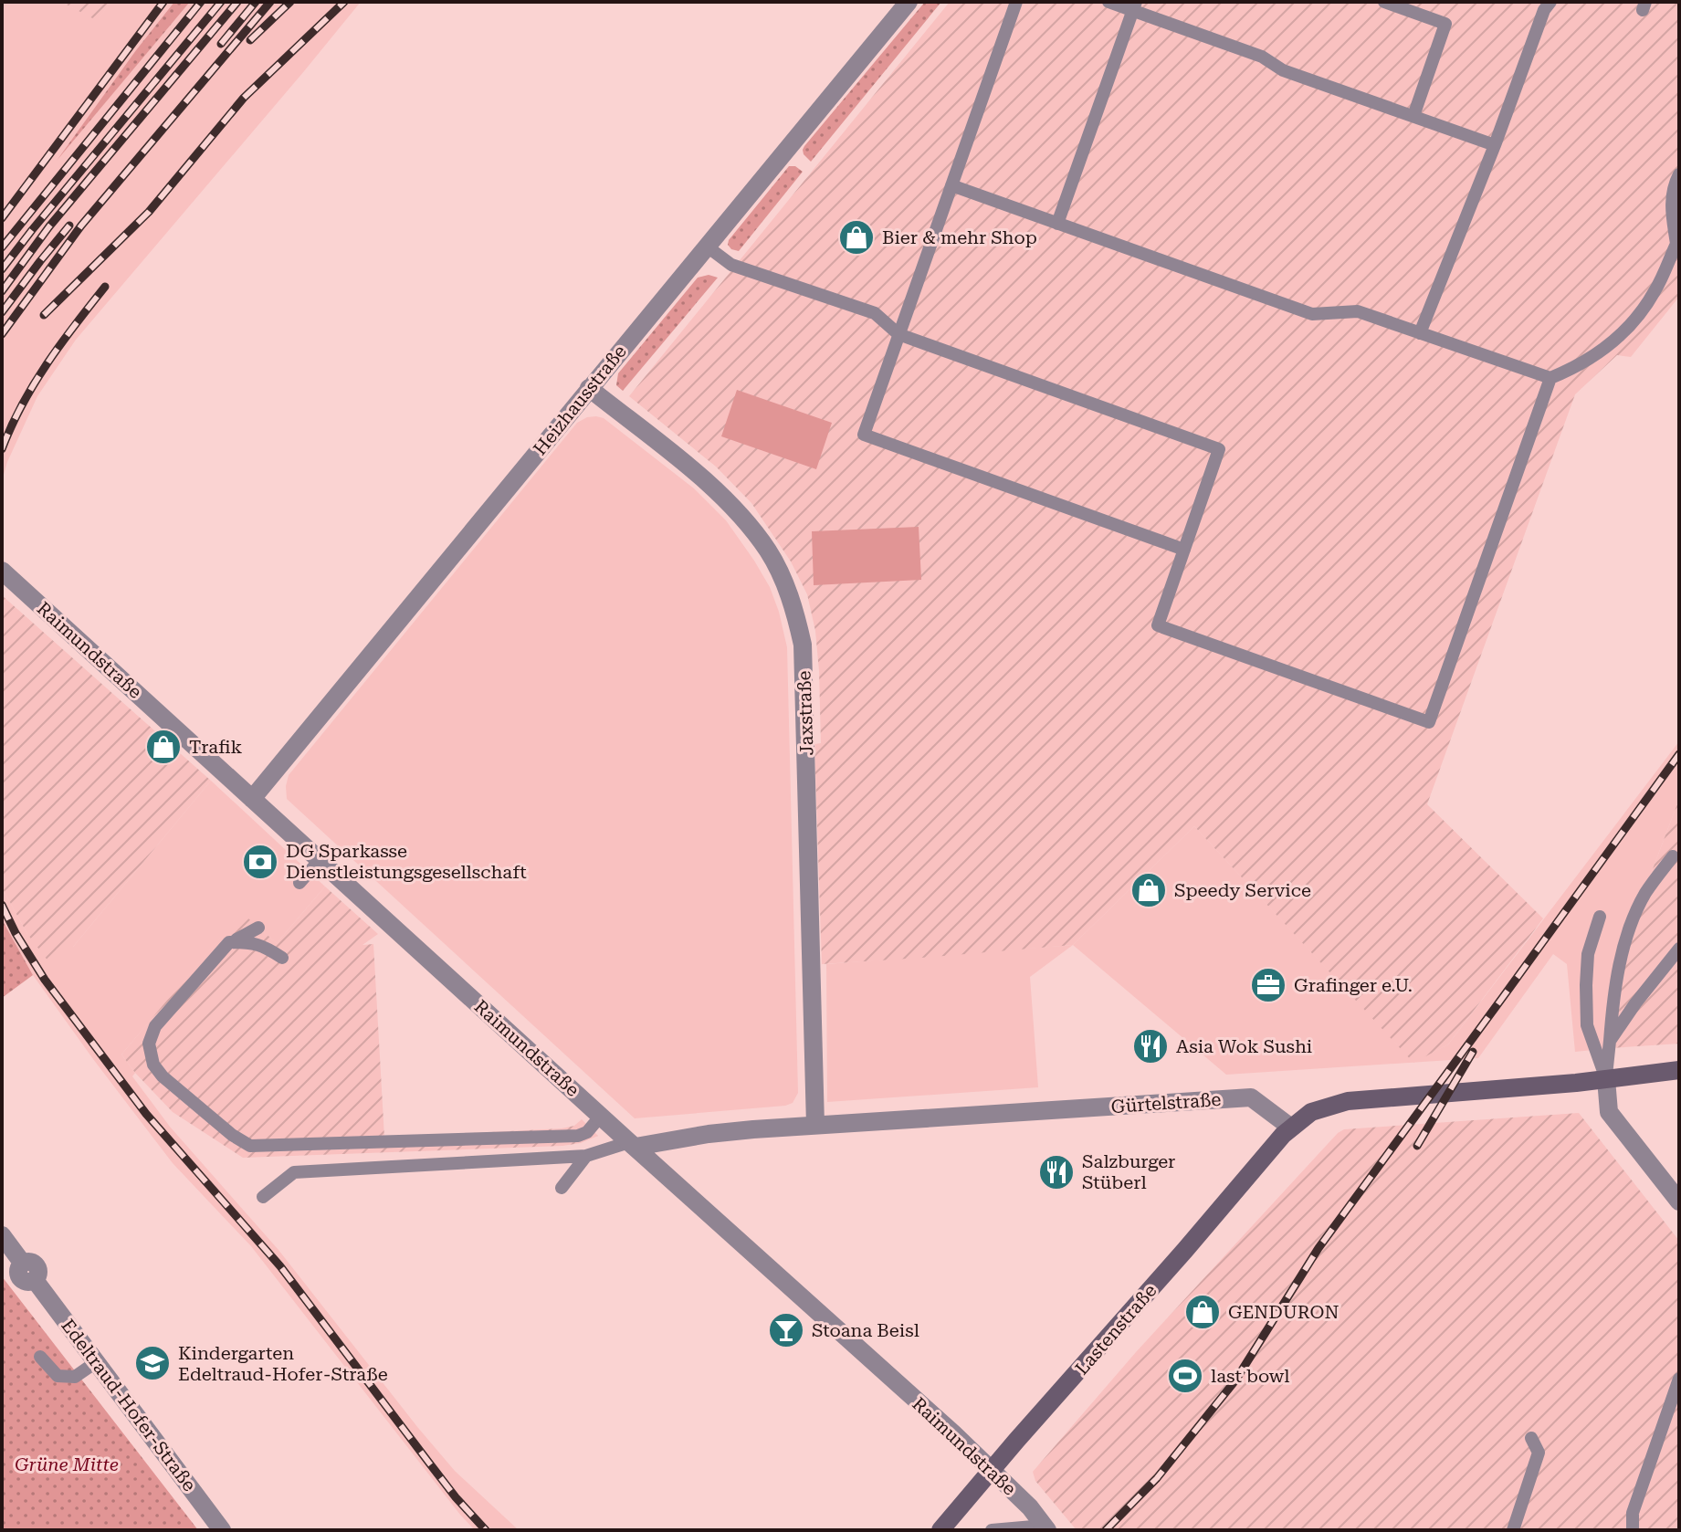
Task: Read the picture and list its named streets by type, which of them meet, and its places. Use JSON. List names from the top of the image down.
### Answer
{
  "streets": {
    "main road": ["Lastenstraße"],
    "street": [
      "Heizhausstraße",
      "Raimundstraße",
      "Jaxstraße",
      "Gürtelstraße",
      "Edeltraud-Hofer-Straße"
    ]
  },
  "crossings": [
    ["Heizhausstraße", "Raimundstraße"],
    ["Heizhausstraße", "Jaxstraße"],
    ["Raimundstraße", "Gürtelstraße"],
    ["Raimundstraße", "Lastenstraße"],
    ["Jaxstraße", "Gürtelstraße"],
    ["Gürtelstraße", "Lastenstraße"]
  ],
  "parks": ["Grüne Mitte"],
  "places": {
    "shop": [
      "Bier & mehr Shop",
      "Trafik",
      "Speedy Service",
      "GENDURON"
    ],
    "bank": ["DG Sparkasse Dienstleistungsgesellschaft"],
    "office": ["Grafinger e.U."],
    "restaurant": ["Asia Wok Sushi", "Salzburger Stüberl"],
    "bar": ["Stoana Beisl"],
    "school or university": ["Kindergarten Edeltraud-Hofer-Straße"],
    "sports": ["last bowl"]
  }
}
